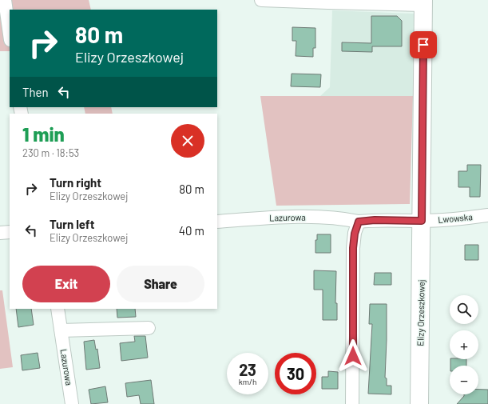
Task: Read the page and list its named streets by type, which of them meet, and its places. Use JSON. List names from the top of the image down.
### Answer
{
  "streets": {
    "street": ["Lazurowa", "Lwowska", "Elizy Orzeszkowej"]
  },
  "crossings": [
    ["Lwowska", "Elizy Orzeszkowej"]
  ],
  "page": {
    "turn": ["80 m", "Elizy Orzeszkowej"],
    "then": "Then",
    "heading": ["1 min", "230 m · 18:53"],
    "list": [
      {
        "name": "Turn right",
        "note": "Elizy Orzeszkowej",
        "value": "80 m"
      },
      {
        "name": "Turn left",
        "note": "Elizy Orzeszkowej",
        "value": "40 m"
      }
    ],
    "buttons": ["Exit", "Share"],
    "map_buttons": ["+", "−"],
    "speed": "23 km/h",
    "limit": "30"
  }
}
